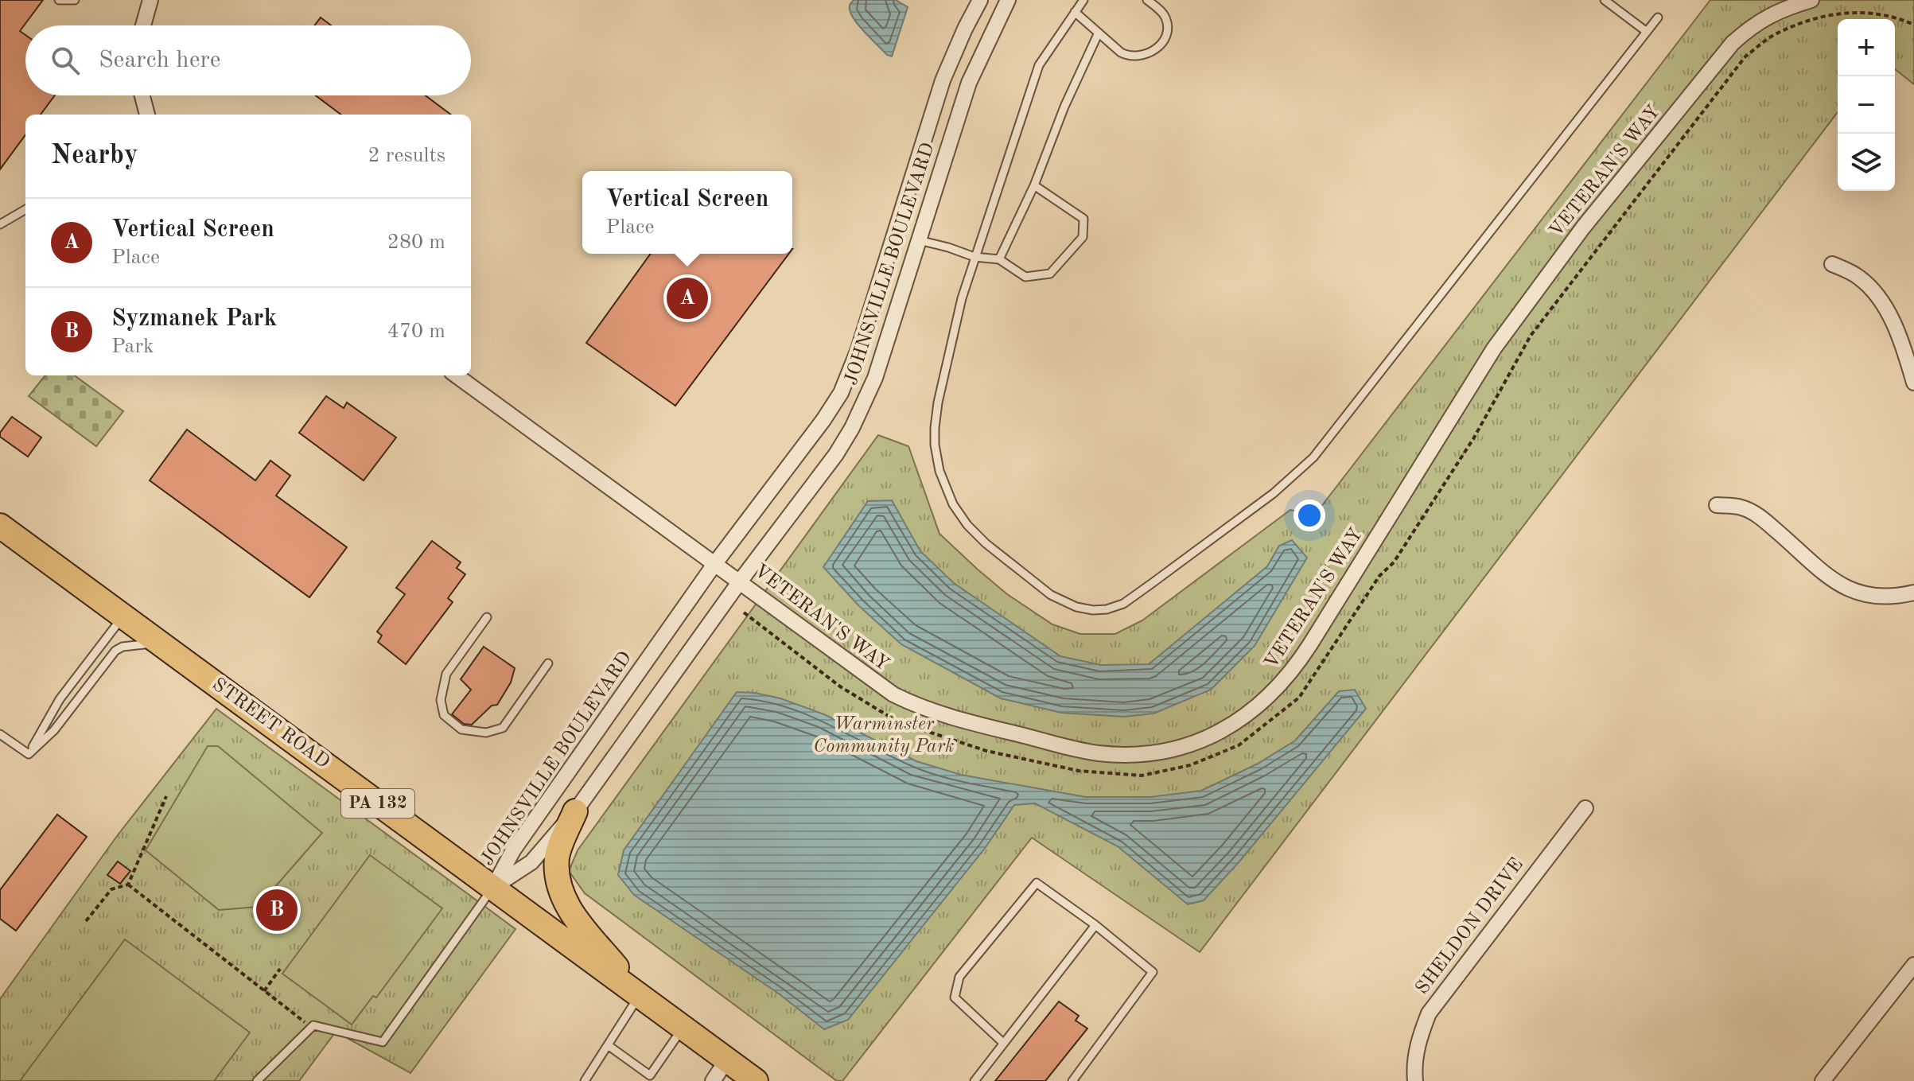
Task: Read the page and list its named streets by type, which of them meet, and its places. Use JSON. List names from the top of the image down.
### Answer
{
  "streets": {
    "main road": ["STREET ROAD", "PA 132"],
    "street": ["VETERAN'S WAY", "JOHNSVILLE BOULEVARD", "SHELDON DRIVE"]
  },
  "crossings": [
    ["VETERAN'S WAY", "JOHNSVILLE BOULEVARD"],
    ["JOHNSVILLE BOULEVARD", "STREET ROAD"]
  ],
  "parks": ["Warminster Community Park"],
  "page": {
    "map_buttons": ["+", "−"],
    "search": "Search here",
    "heading": ["Nearby", "2 results"],
    "popup": ["Vertical Screen", "Place"],
    "list": [
      {
        "mark": "A",
        "name": "Vertical Screen",
        "note": "Place",
        "value": "280 m"
      },
      {
        "mark": "B",
        "name": "Syzmanek Park",
        "note": "Park",
        "value": "470 m"
      }
    ],
    "pins": ["A", "B"]
  }
}
